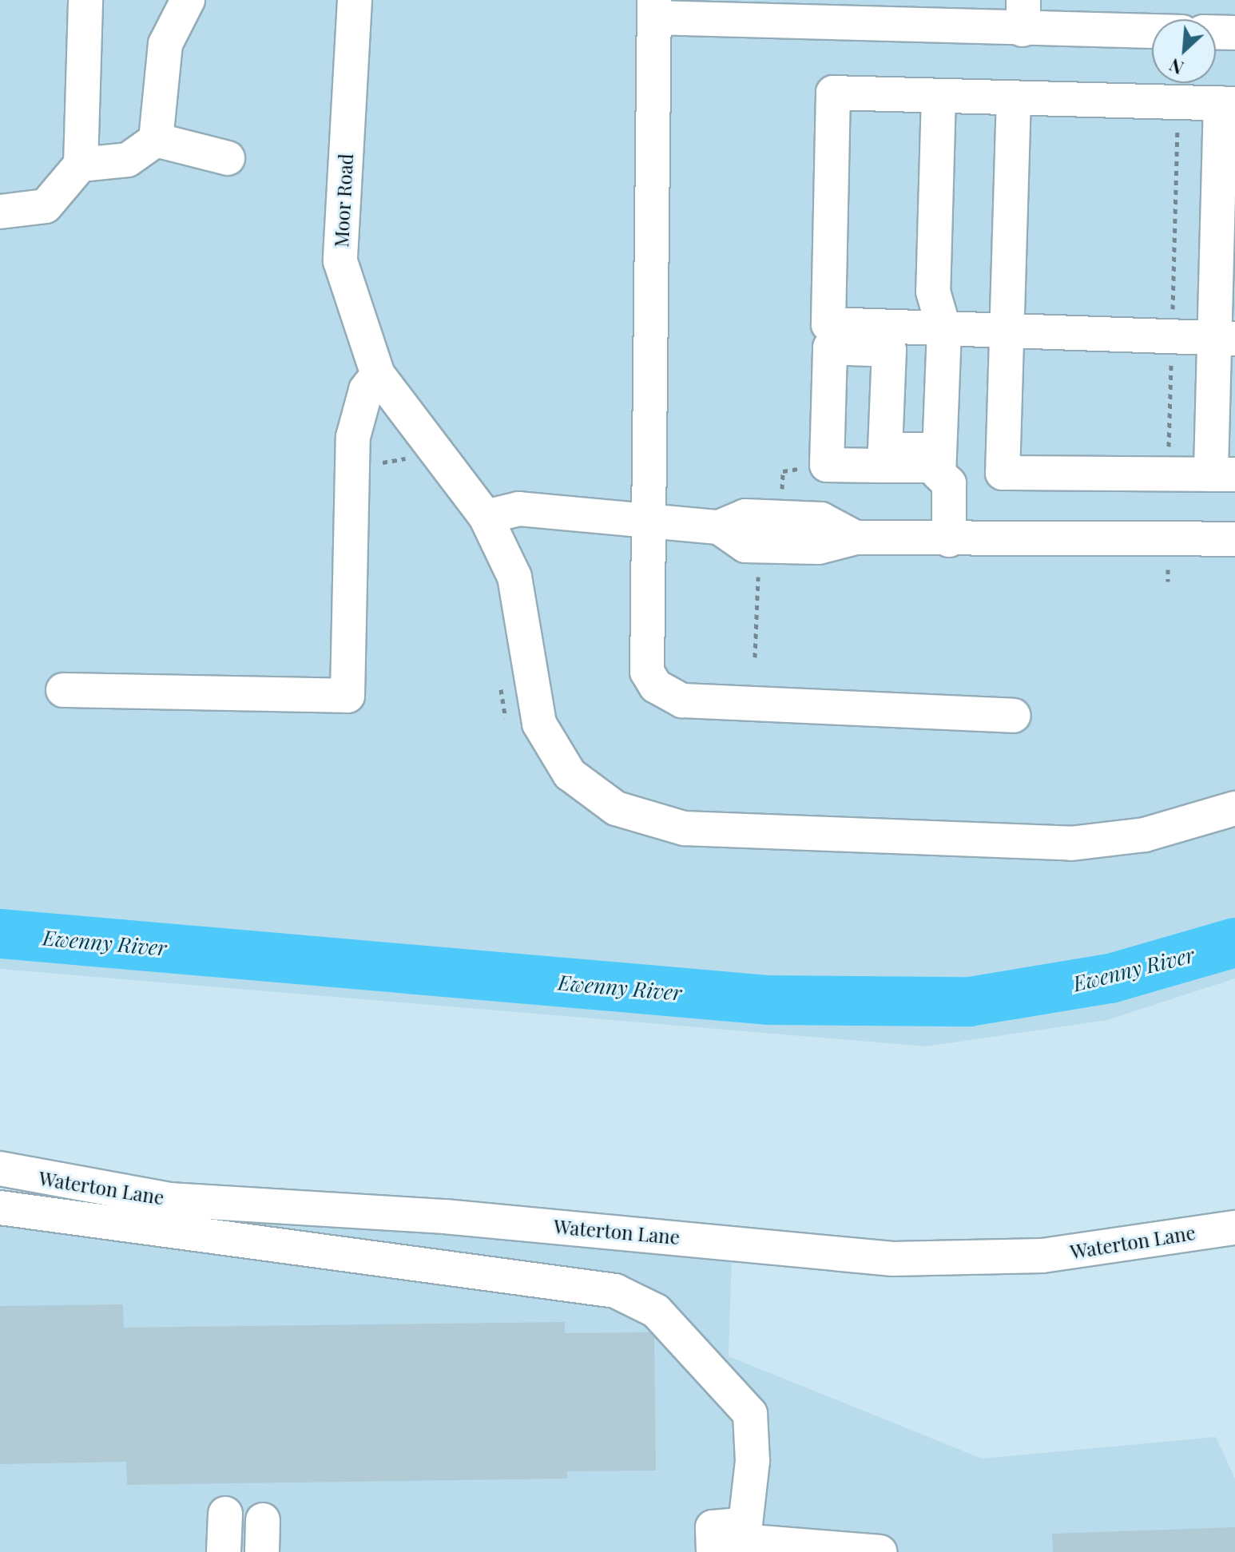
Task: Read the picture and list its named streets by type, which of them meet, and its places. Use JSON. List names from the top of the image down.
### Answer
{
  "streets": {
    "street": ["Moor Road", "Waterton Lane"]
  },
  "water": ["Ewenny River"],
  "north": "bottom left"
}
